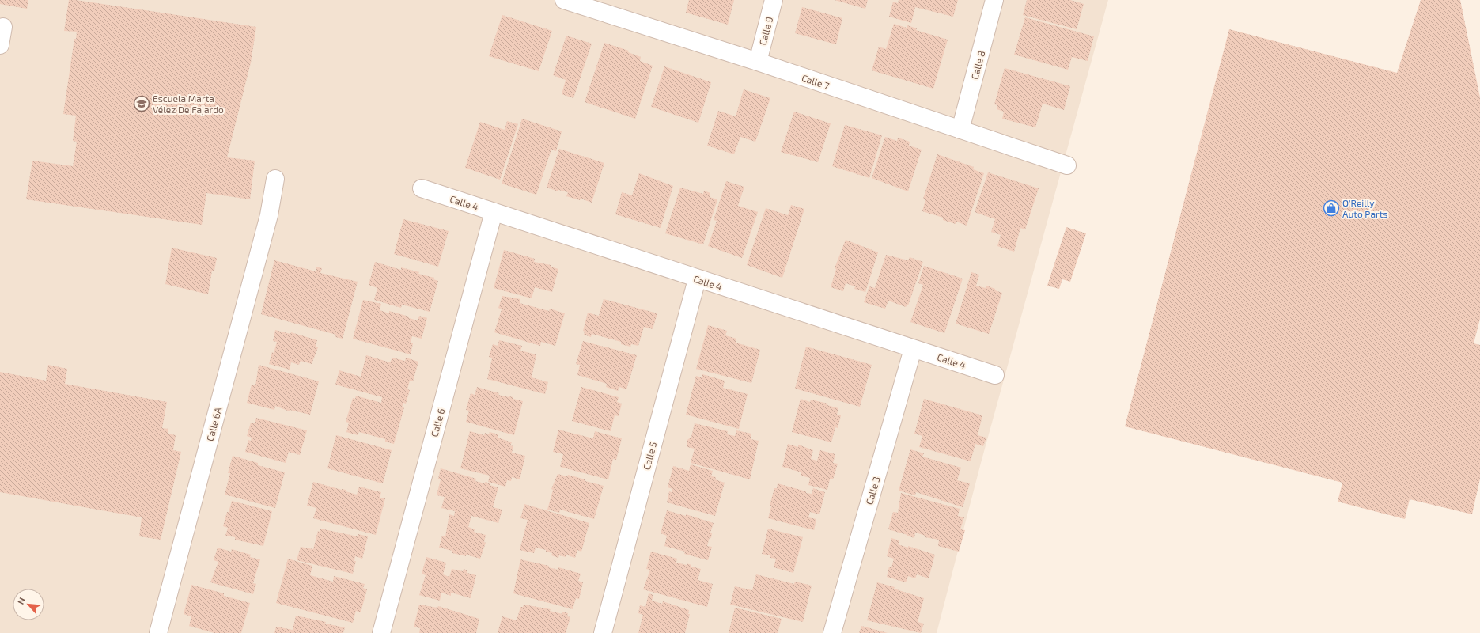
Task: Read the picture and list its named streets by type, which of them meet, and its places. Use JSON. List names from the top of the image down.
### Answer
{
  "streets": {
    "street": [
      "Calle 9",
      "Calle 8",
      "Calle 7",
      "Calle 4",
      "Calle 6",
      "Calle 6A",
      "Calle 5",
      "Calle 3"
    ]
  },
  "crossings": [
    ["Calle 9", "Calle 7"],
    ["Calle 8", "Calle 7"],
    ["Calle 4", "Calle 6"],
    ["Calle 4", "Calle 5"],
    ["Calle 4", "Calle 3"]
  ],
  "places": {
    "school or university": ["Escuela Marta Vélez De Fajardo"],
    "shop": ["O'Reilly Auto Parts"]
  },
  "north": "top left"
}
